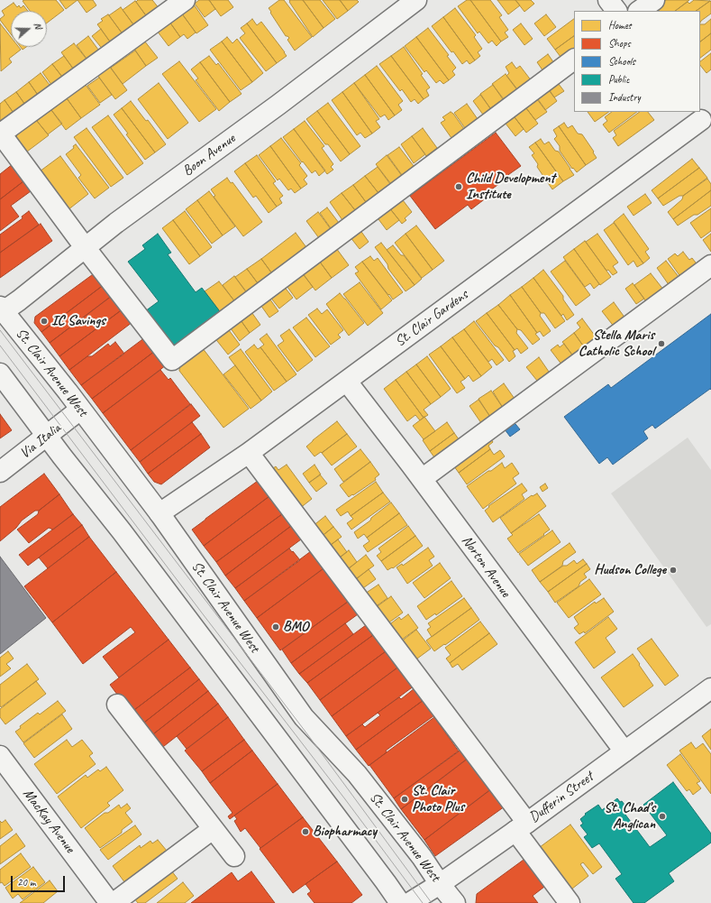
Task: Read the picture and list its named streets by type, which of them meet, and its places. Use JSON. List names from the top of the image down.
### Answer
{
  "streets": {
    "street": [
      "Boon Avenue",
      "St. Clair Gardens",
      "St. Clair Avenue West",
      "Via Italia",
      "Norton Avenue",
      "Dufferin Street",
      "MacKay Avenue"
    ]
  },
  "crossings": [
    ["Boon Avenue", "St. Clair Avenue West"],
    ["St. Clair Gardens", "St. Clair Avenue West"],
    ["St. Clair Gardens", "Norton Avenue"],
    ["St. Clair Avenue West", "Via Italia"],
    ["St. Clair Avenue West", "Dufferin Street"],
    ["Norton Avenue", "Dufferin Street"]
  ],
  "places": [
    "Child Development Institute",
    "IC Savings",
    "Stella Maris Catholic School",
    "Hudson College",
    "BMO",
    "St. Clair Photo Plus",
    "St. Chad’s Anglican",
    "Biopharmacy"
  ],
  "legend": [
    "Homes",
    "Shops",
    "Schools",
    "Public",
    "Industry"
  ],
  "scale_bar": "20 m",
  "north": "right"
}
